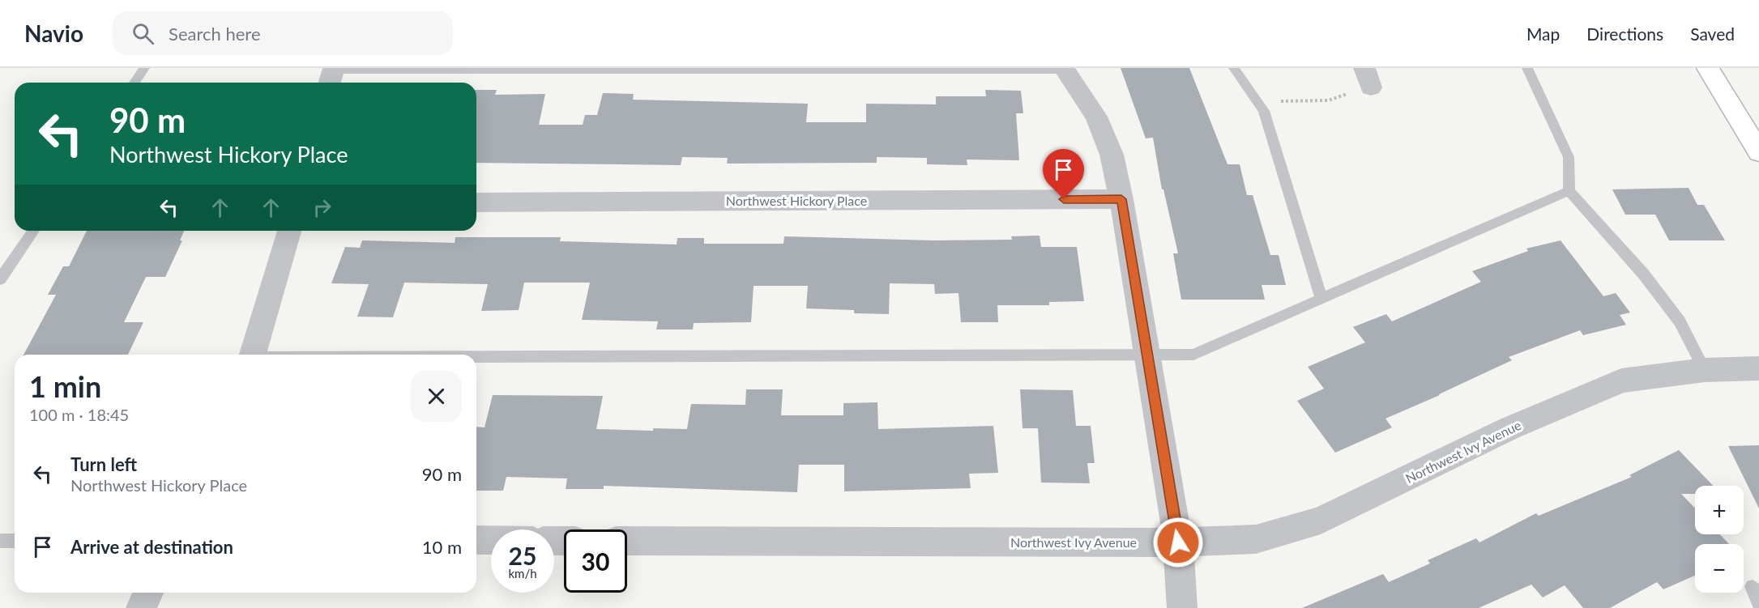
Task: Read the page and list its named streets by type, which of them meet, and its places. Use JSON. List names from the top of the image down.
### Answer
{
  "streets": {
    "street": ["Northwest Hickory Place", "Northwest Ivy Avenue"]
  },
  "page": {
    "header": "Navio",
    "search": "Search here",
    "nav": ["Map", "Directions", "Saved"],
    "turn": ["90 m", "Northwest Hickory Place"],
    "heading": ["1 min", "100 m · 18:45"],
    "list": [
      {
        "name": "Turn left",
        "note": "Northwest Hickory Place",
        "value": "90 m"
      },
      {
        "name": "Arrive at destination",
        "value": "10 m"
      }
    ],
    "map_buttons": ["+", "−"],
    "speed": "25 km/h",
    "limit": "30"
  }
}
